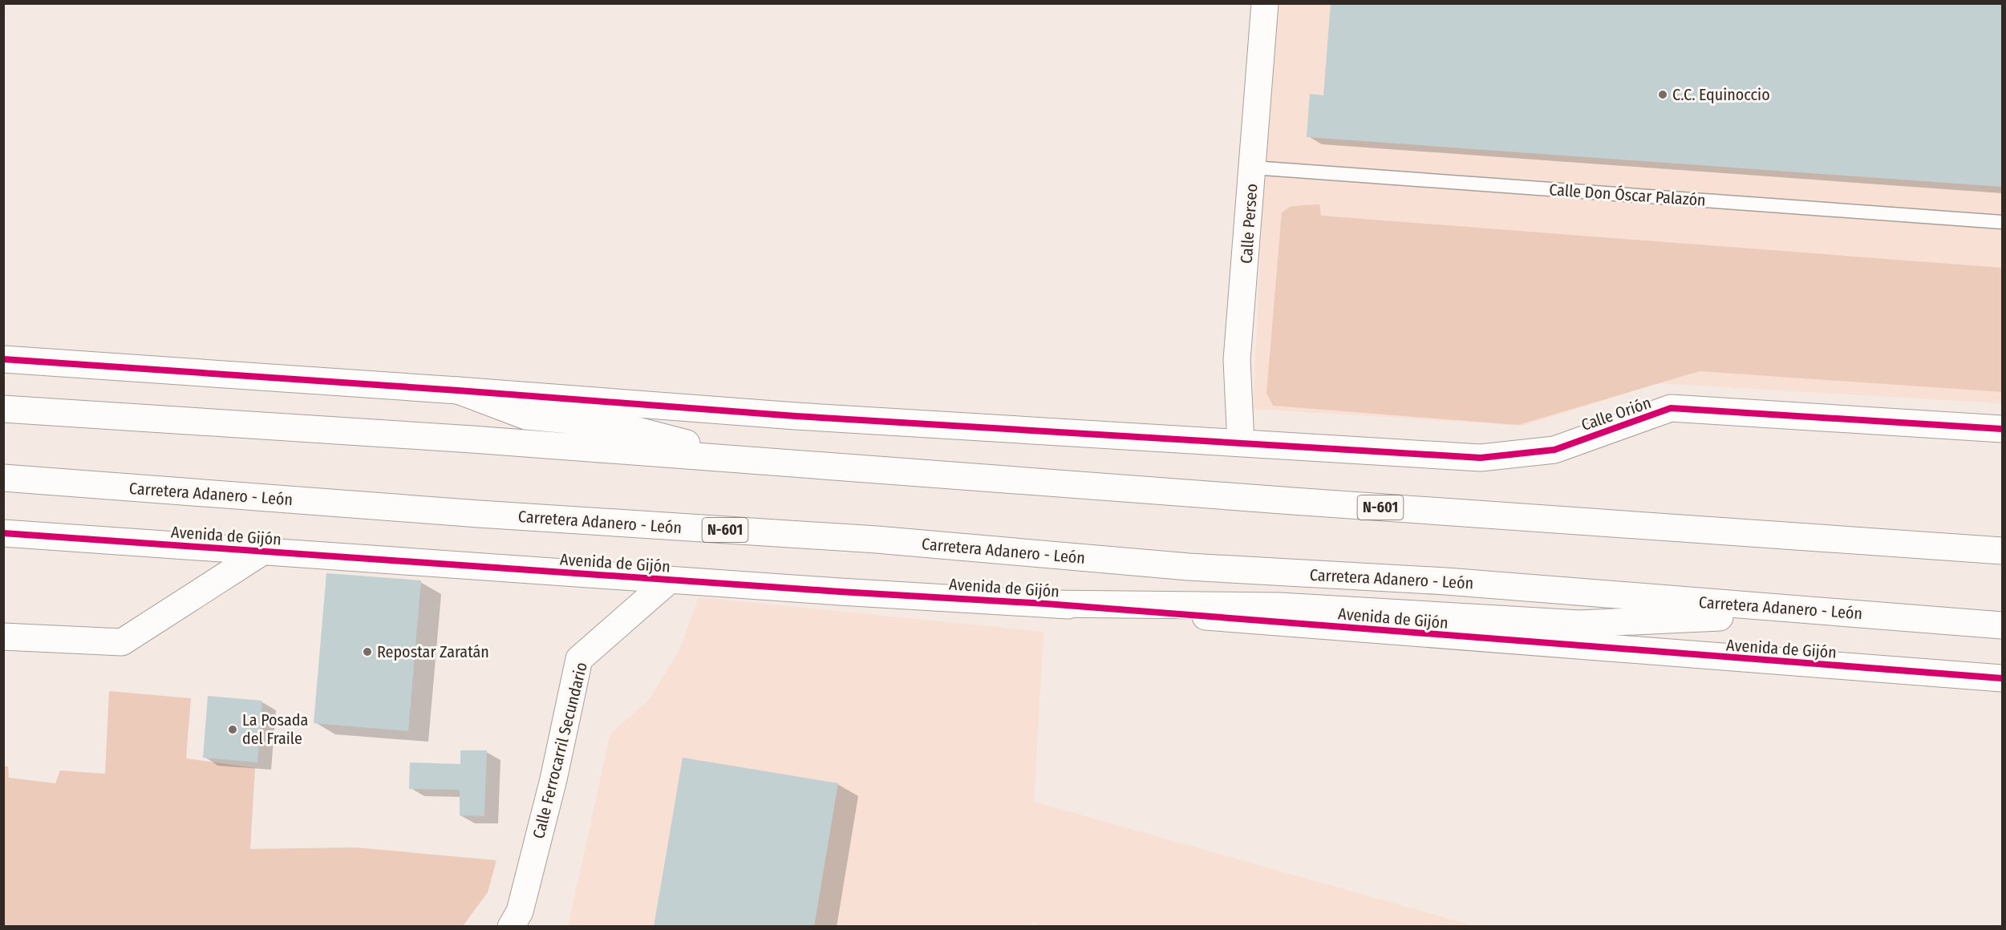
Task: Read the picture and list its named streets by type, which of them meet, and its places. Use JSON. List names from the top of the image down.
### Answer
{
  "streets": {
    "main road": [
      "Calle Perseo",
      "Calle Orión",
      "Carretera Adanero - León",
      "N-601",
      "Avenida de Gijón",
      "Calle Ferrocarril Secundario"
    ],
    "lane": ["Calle Don Óscar Palazón"]
  },
  "crossings": [
    ["Calle Don Óscar Palazón", "Calle Perseo"],
    ["Calle Perseo", "Calle Orión"],
    ["Avenida de Gijón", "Calle Ferrocarril Secundario"]
  ],
  "places": ["C.C. Equinoccio", "Repostar Zaratán", "La Posada del Fraile"]
}
